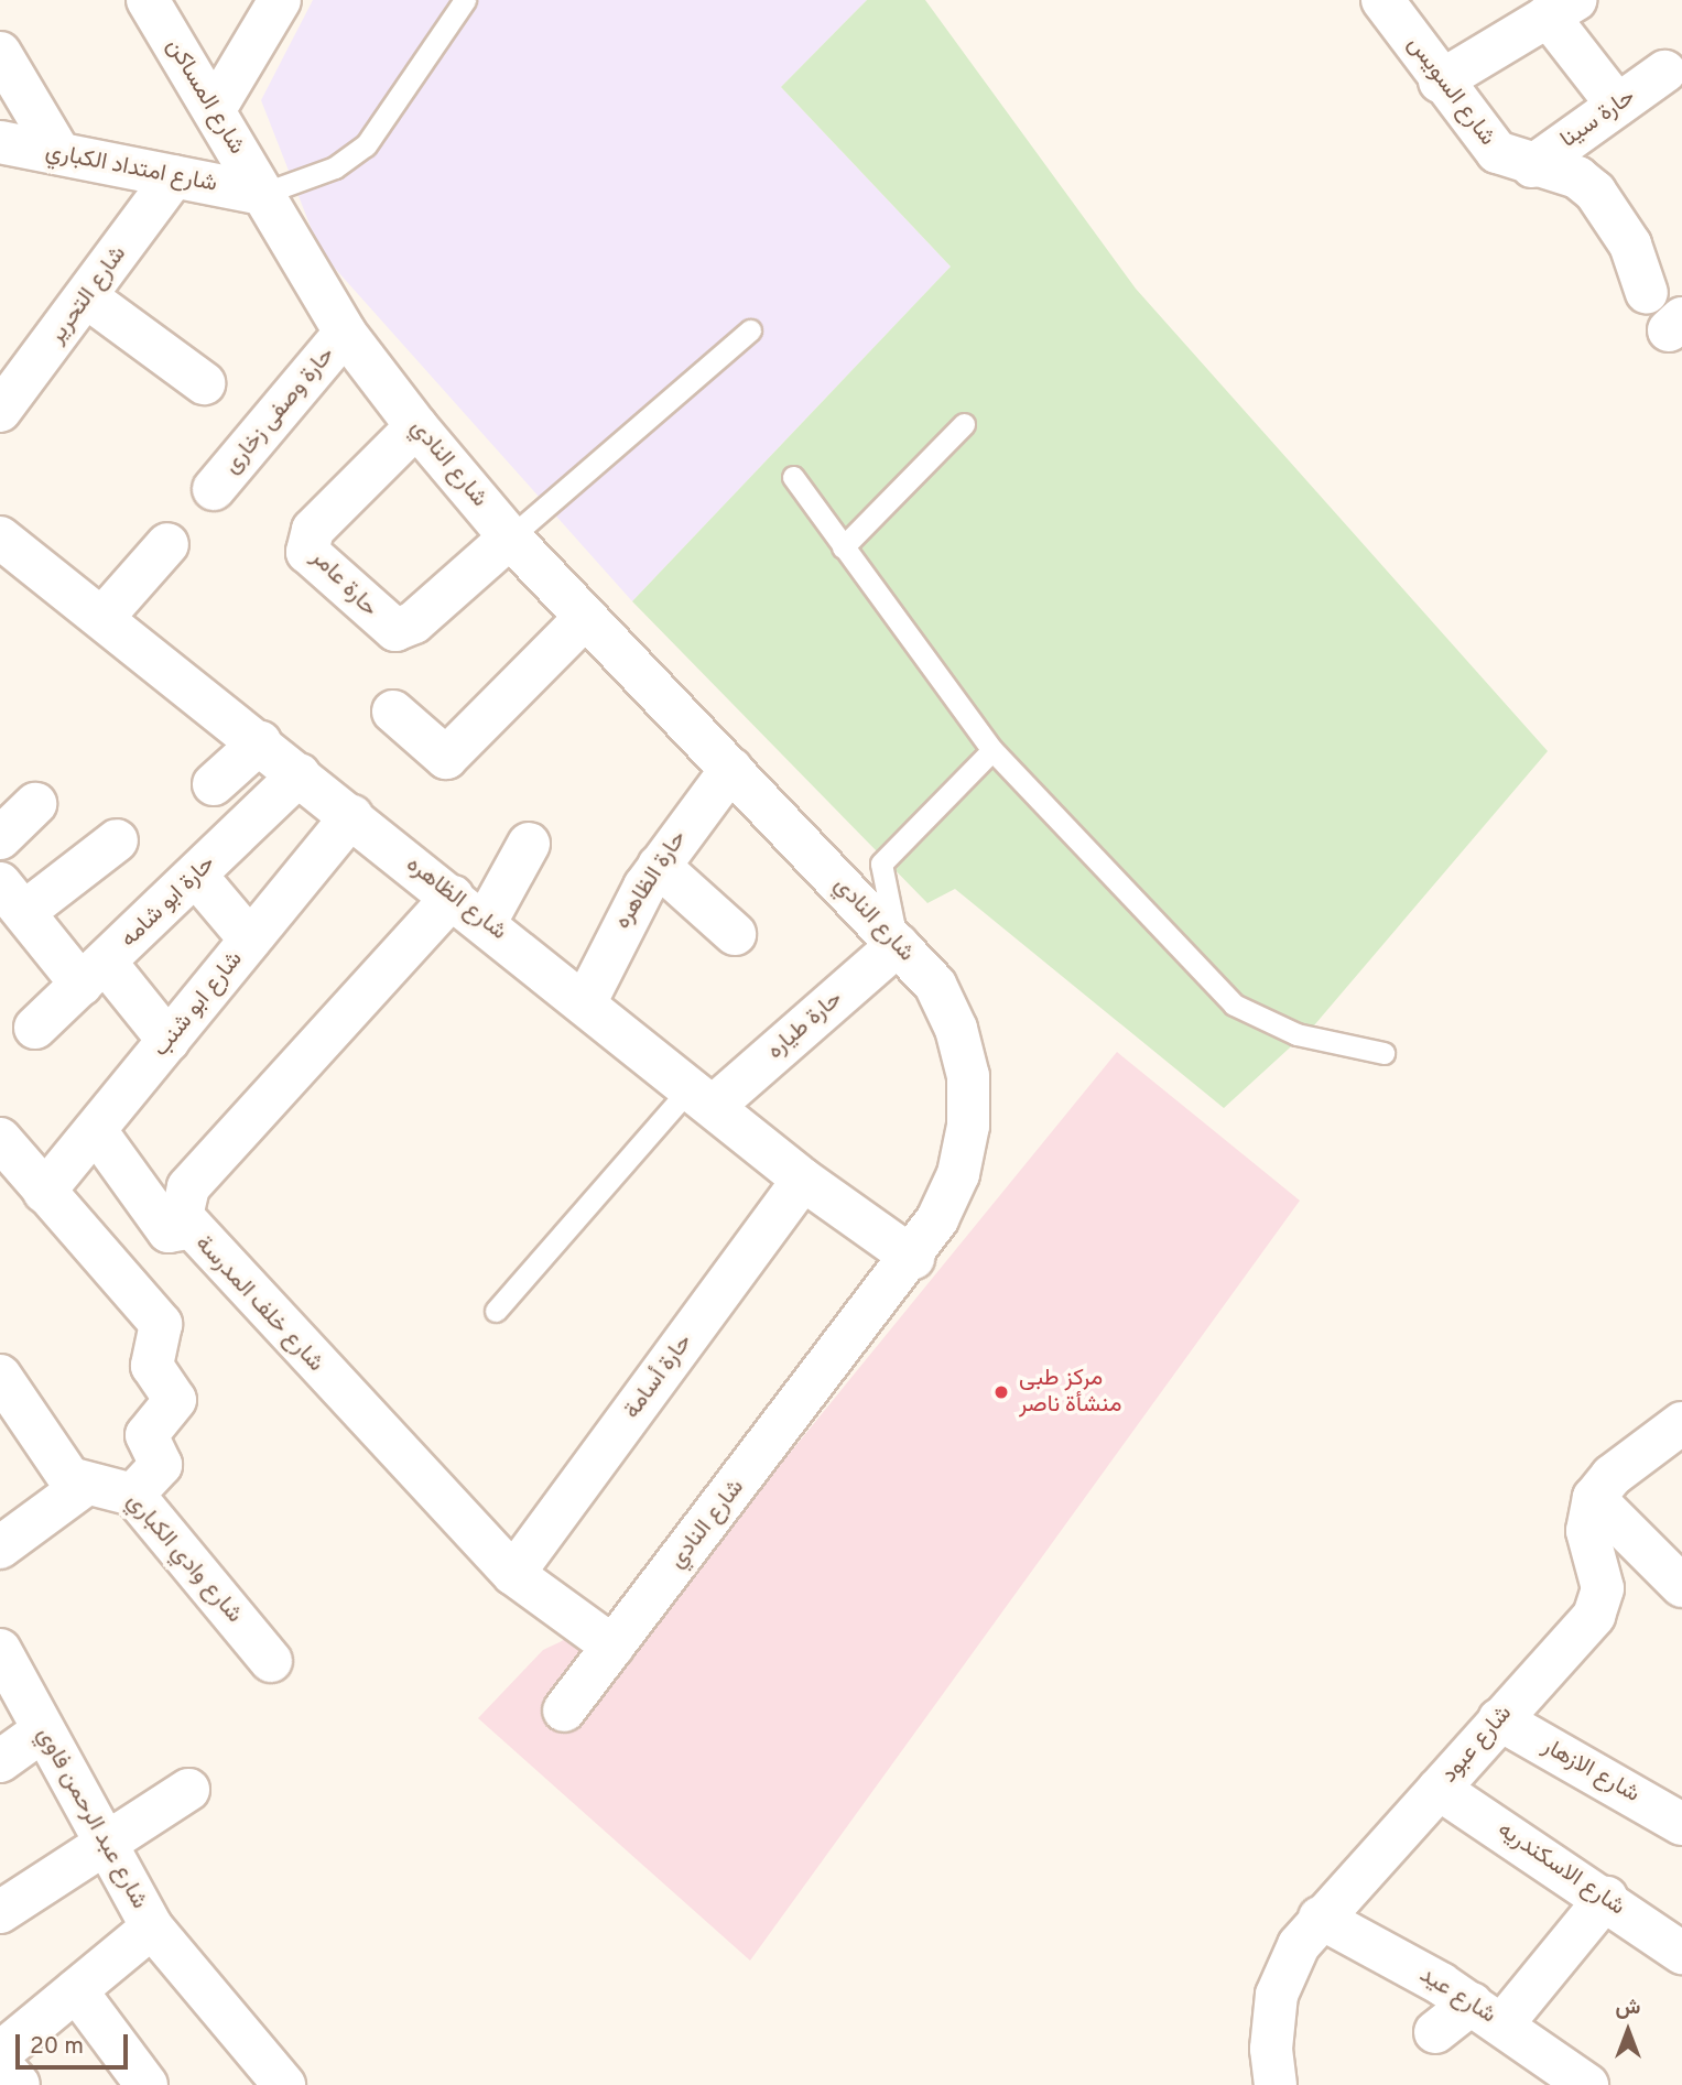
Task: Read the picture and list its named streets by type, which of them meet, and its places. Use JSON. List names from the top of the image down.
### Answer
{
  "streets": {
    "street": [
      "شارع السويس",
      "شارع المساكن",
      "حارة سينا",
      "شارع امتداد الكباري",
      "شارع التحرير",
      "حارة وصفى زخارى",
      "شارع النادي",
      "حارة عامر",
      "حارة الظاهره",
      "شارع الظاهره",
      "حارة ابو شامه",
      "شارع ابو شنب",
      "حارة طياره",
      "شارع خلف المدرسة",
      "حارة أسامة",
      "شارع وادي الكباري",
      "شارع عبود",
      "شارع الازهار",
      "شارع عبد الرحمن فاوي",
      "شارع الاسكندريه",
      "شارع عيد"
    ]
  },
  "crossings": [
    ["شارع السويس", "حارة سينا"],
    ["شارع المساكن", "شارع امتداد الكباري"],
    ["شارع المساكن", "شارع النادي"],
    ["شارع امتداد الكباري", "شارع التحرير"],
    ["شارع امتداد الكباري", "شارع النادي"],
    ["حارة وصفى زخارى", "شارع النادي"],
    ["شارع النادي", "حارة عامر"],
    ["شارع النادي", "حارة الظاهره"],
    ["شارع النادي", "شارع الظاهره"],
    ["شارع النادي", "حارة طياره"],
    ["شارع النادي", "شارع خلف المدرسة"],
    ["حارة الظاهره", "شارع الظاهره"],
    ["شارع الظاهره", "حارة ابو شامه"],
    ["شارع الظاهره", "شارع ابو شنب"],
    ["شارع الظاهره", "حارة طياره"],
    ["شارع الظاهره", "شارع خلف المدرسة"],
    ["شارع الظاهره", "حارة أسامة"],
    ["شارع خلف المدرسة", "حارة أسامة"],
    ["شارع عبود", "شارع الازهار"],
    ["شارع عبود", "شارع الاسكندريه"],
    ["شارع عبود", "شارع عيد"]
  ],
  "places": ["مركز طبى منشأة ناصر"],
  "scale_bar": "20 m",
  "north": "top"
}
